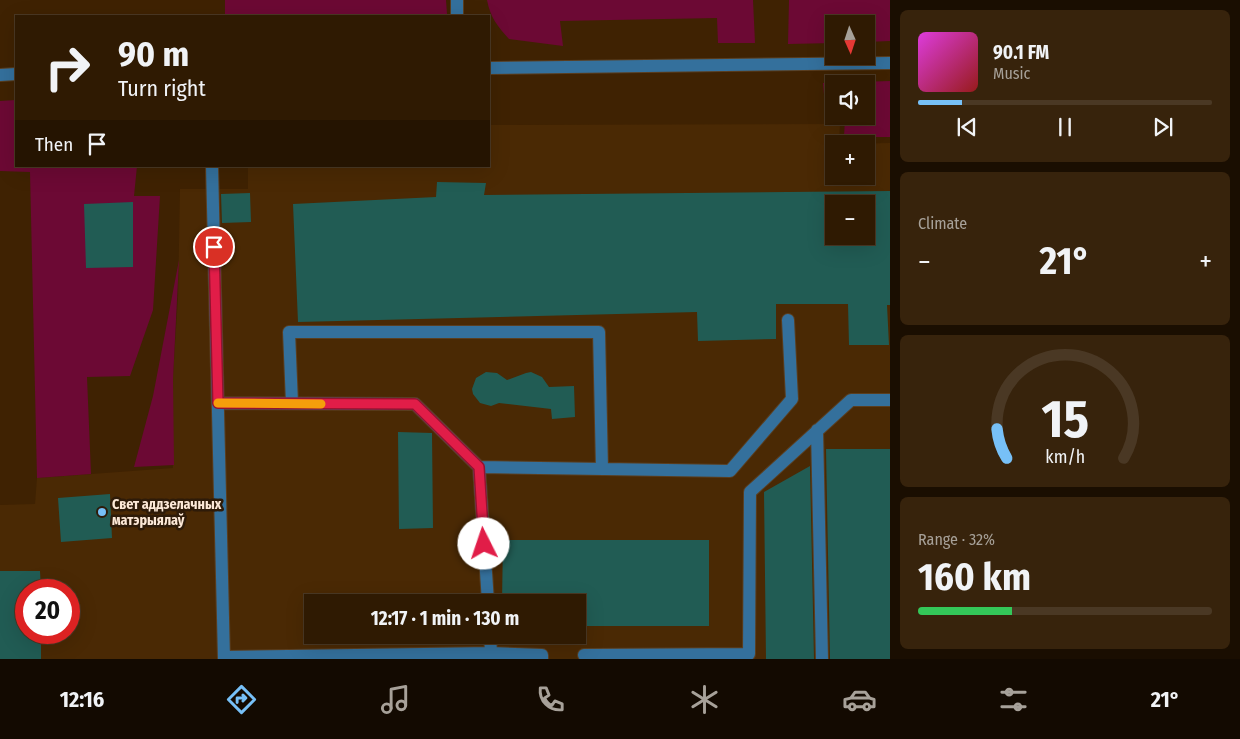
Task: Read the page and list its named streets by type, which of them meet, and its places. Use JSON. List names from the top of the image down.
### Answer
{
  "places": ["Свет аддзелачных матэрыялаў"],
  "north": "bottom",
  "page": {
    "map_buttons": ["+", "−"],
    "turn": ["90 m", "Turn right"],
    "song": ["90.1 FM", "Music"],
    "then": "Then",
    "tile": [
      "Climate",
      ["Range · 32%", "160 km"]
    ],
    "heat": ["−", "21°", "+"],
    "limit": "20",
    "trip": "12:17 · 1 min · 130 m",
    "tabs": ["12:16", "21°"],
    "gauge": ["15", "km/h"]
  }
}
